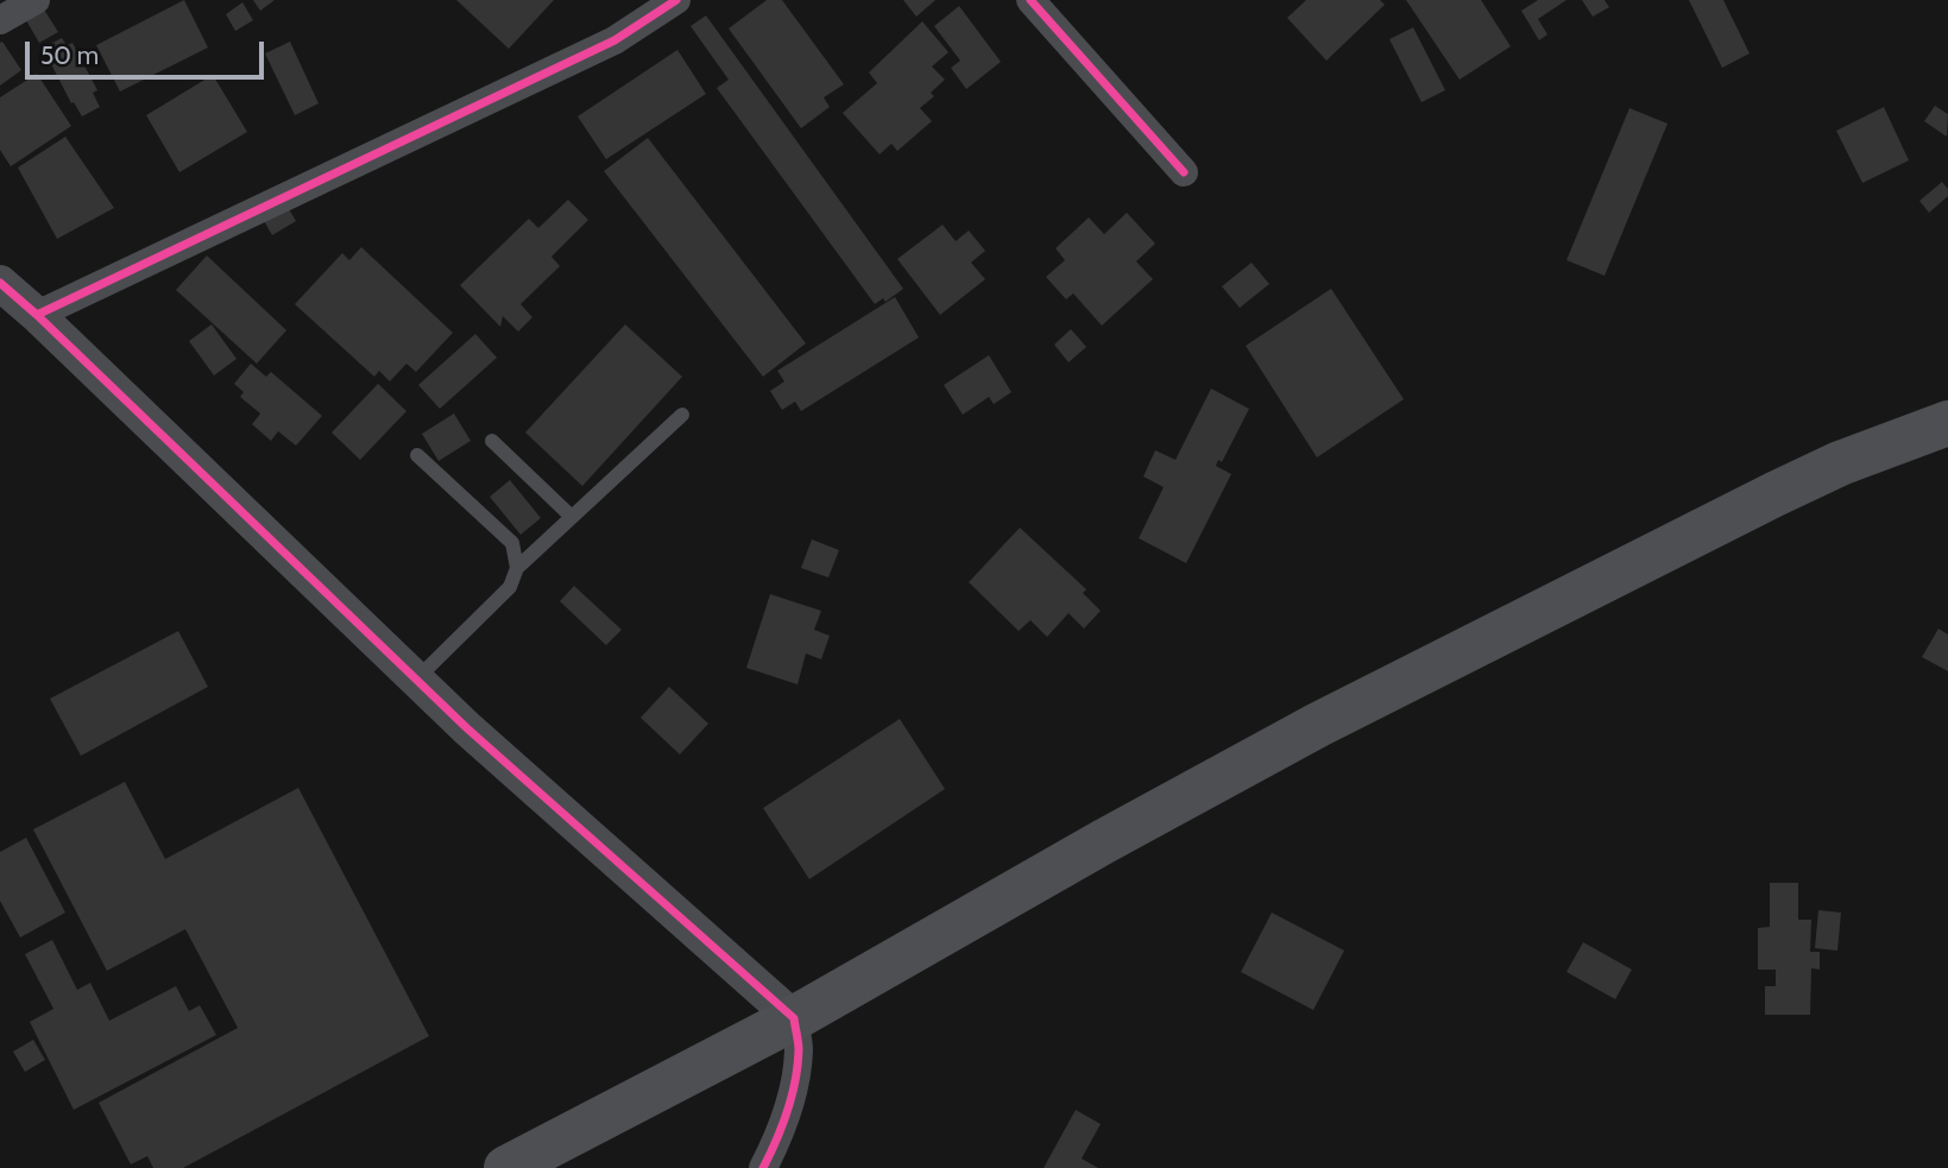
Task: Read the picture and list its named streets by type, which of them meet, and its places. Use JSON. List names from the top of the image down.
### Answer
{
  "scale_bar": "50 m"
}
